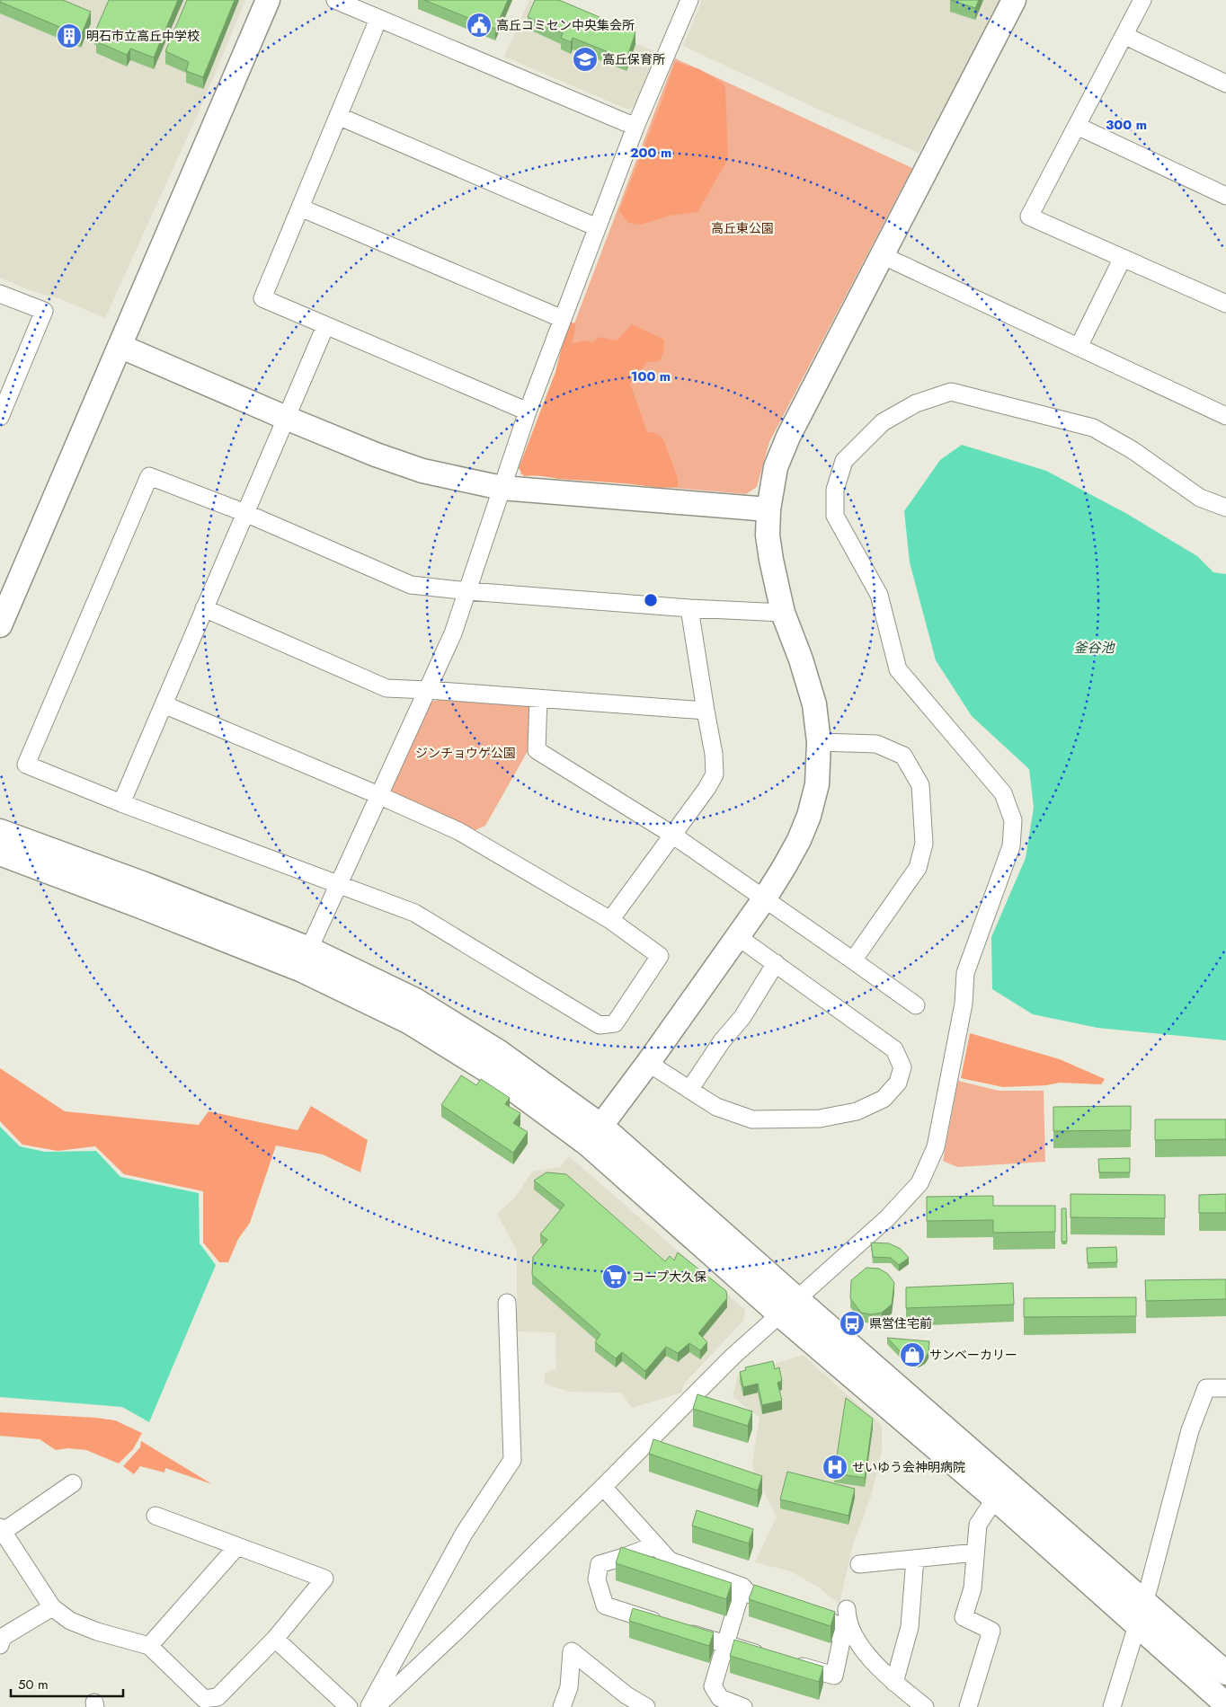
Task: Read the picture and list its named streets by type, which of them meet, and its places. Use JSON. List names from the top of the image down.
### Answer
{
  "water": ["釜谷池"],
  "parks": ["高丘東公園", "ジンチョウゲ公園"],
  "places": {
    "public building": ["高丘コミセン中央集会所"],
    "building": ["明石市立高丘中学校"],
    "school or university": ["高丘保育所"],
    "supermarket": ["コープ大久保"],
    "bus stop": ["県営住宅前"],
    "shop": ["サンベーカリー"],
    "hospital": ["せいゆう会神明病院"]
  },
  "scale_bar": "50 m",
  "rings": ["300 m", "200 m", "100 m"]
}
